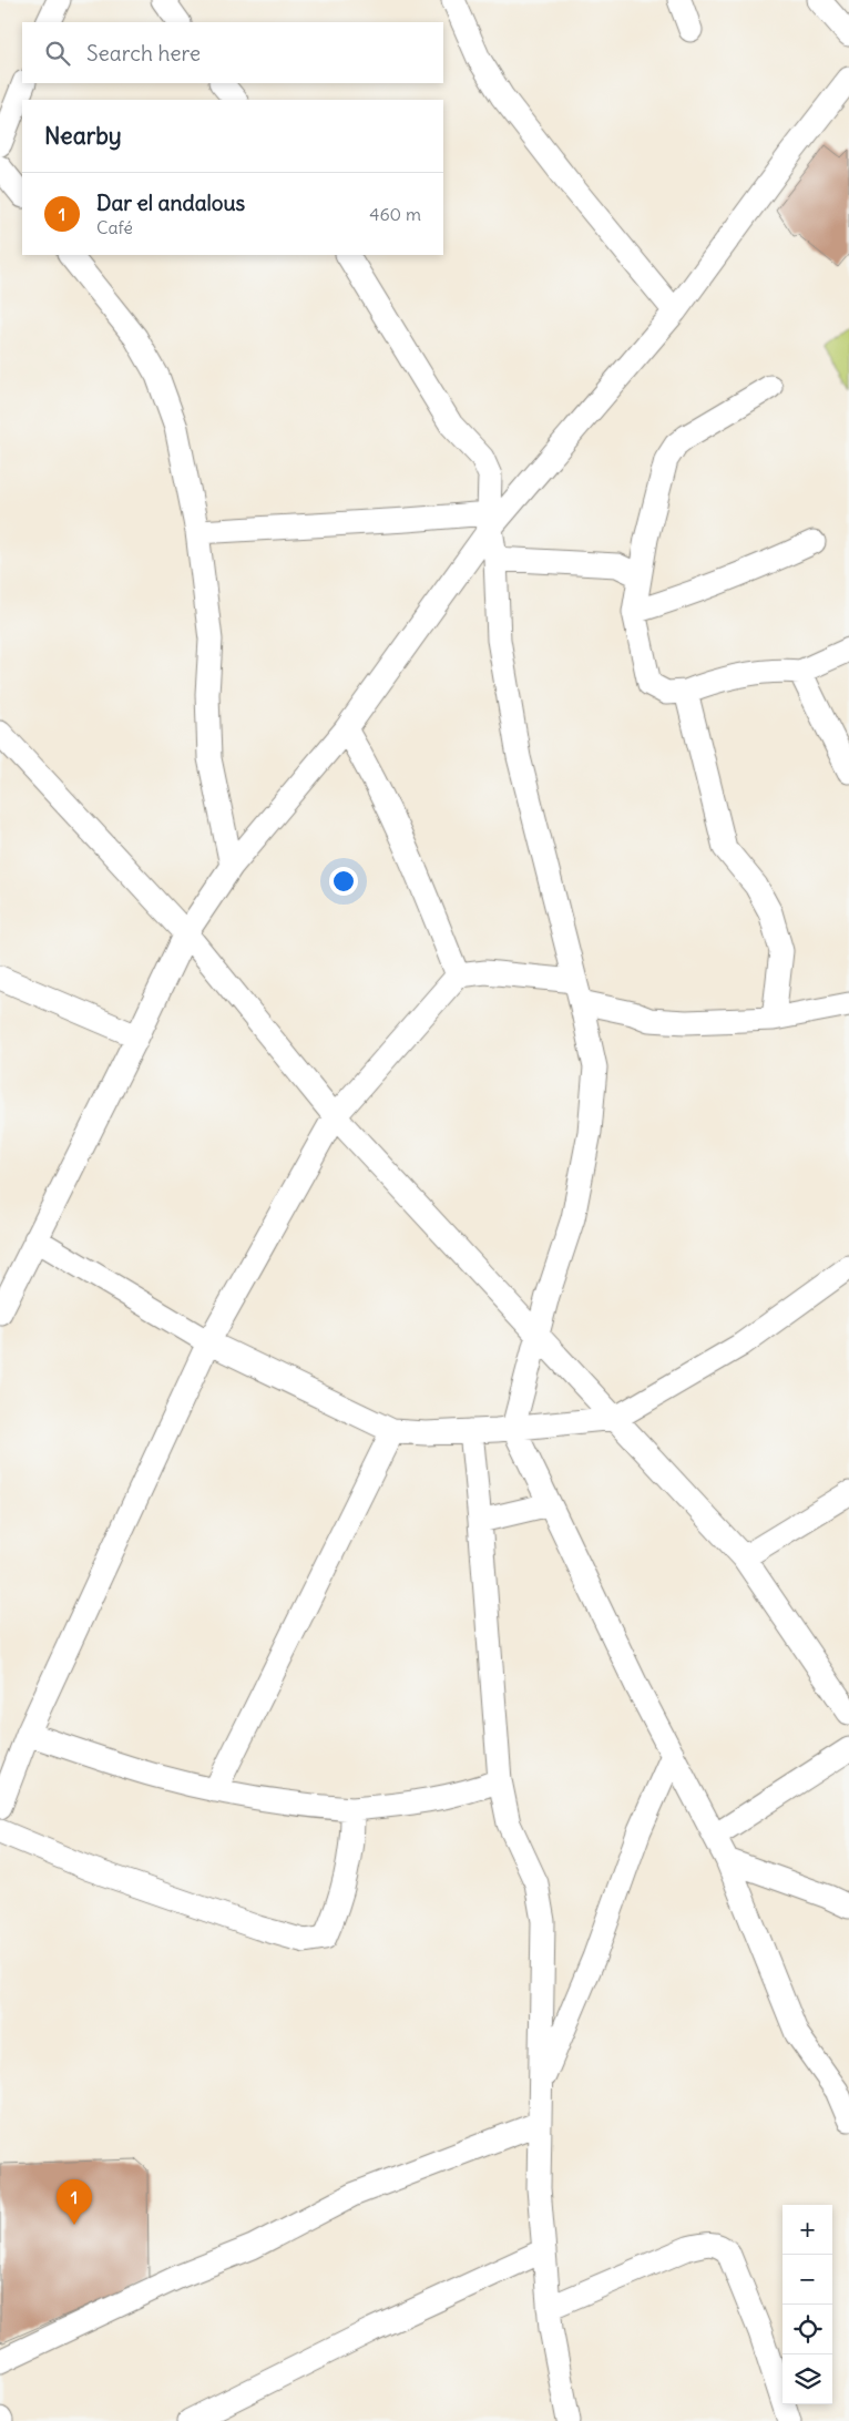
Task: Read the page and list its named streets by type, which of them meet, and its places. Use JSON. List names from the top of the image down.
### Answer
{
  "page": {
    "search": "Search here",
    "heading": "Nearby",
    "list": [
      {
        "mark": "1",
        "name": "Dar el andalous",
        "note": "Café",
        "value": "460 m"
      }
    ],
    "pins": "1",
    "map_buttons": ["+", "−"]
  }
}
